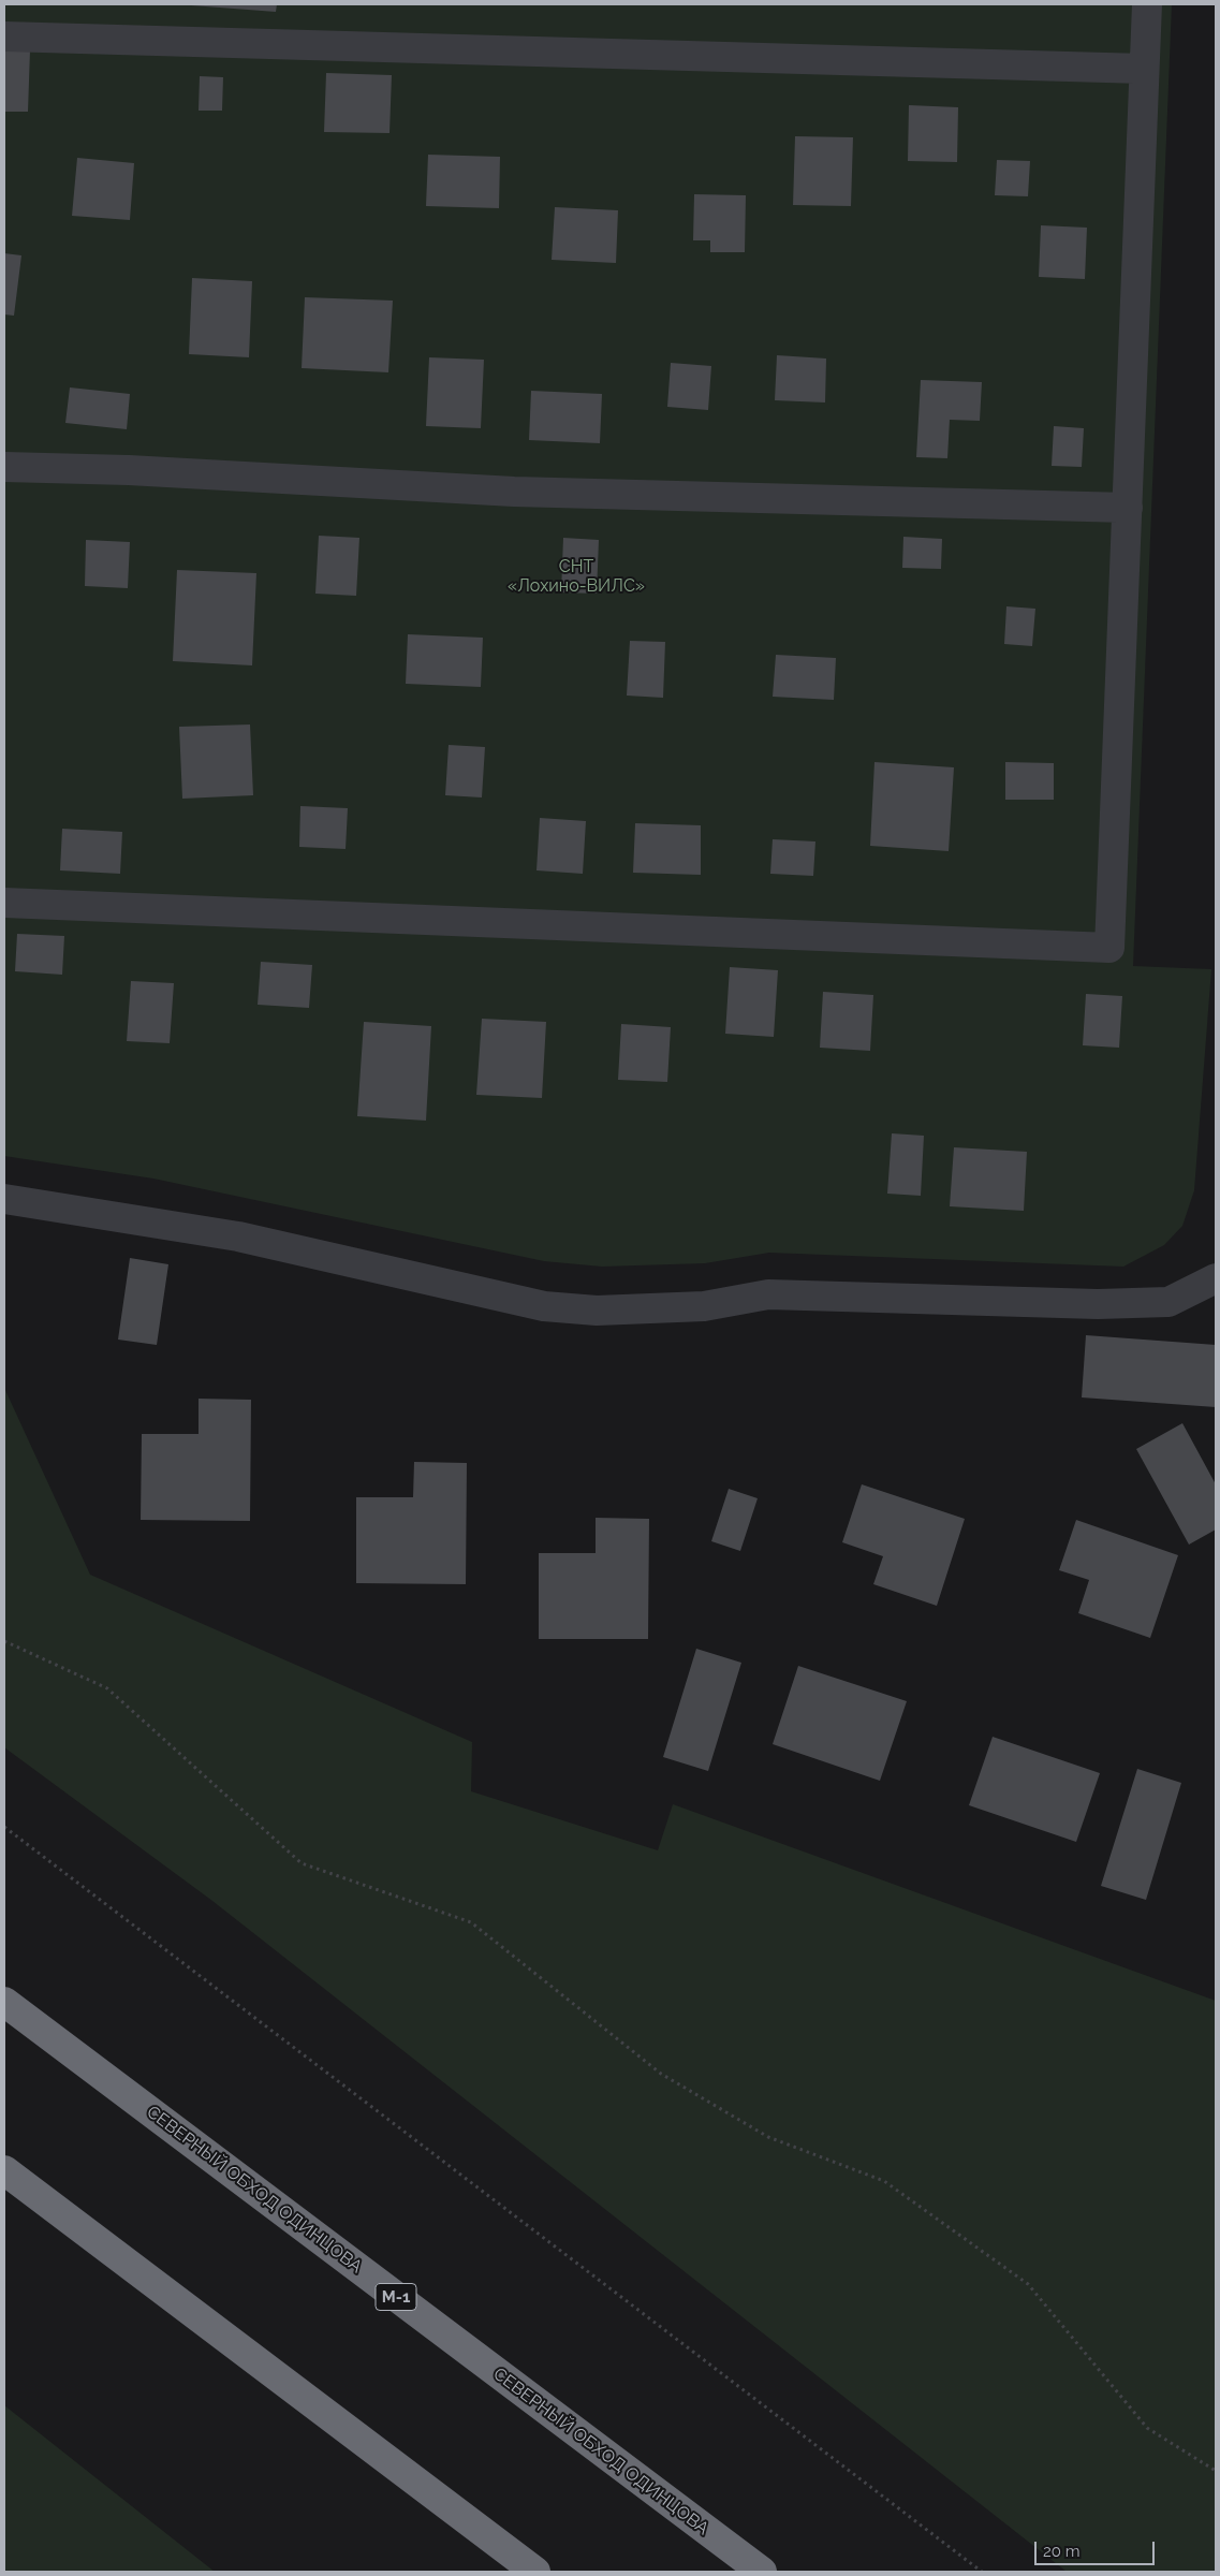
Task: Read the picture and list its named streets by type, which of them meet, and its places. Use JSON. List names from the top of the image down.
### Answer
{
  "streets": {
    "highway": ["СЕВЕРНЫЙ ОБХОД ОДИНЦОВА", "М-1"]
  },
  "parks": ["СНТ «Лохино-ВИЛС»"],
  "scale_bar": "20 m"
}
